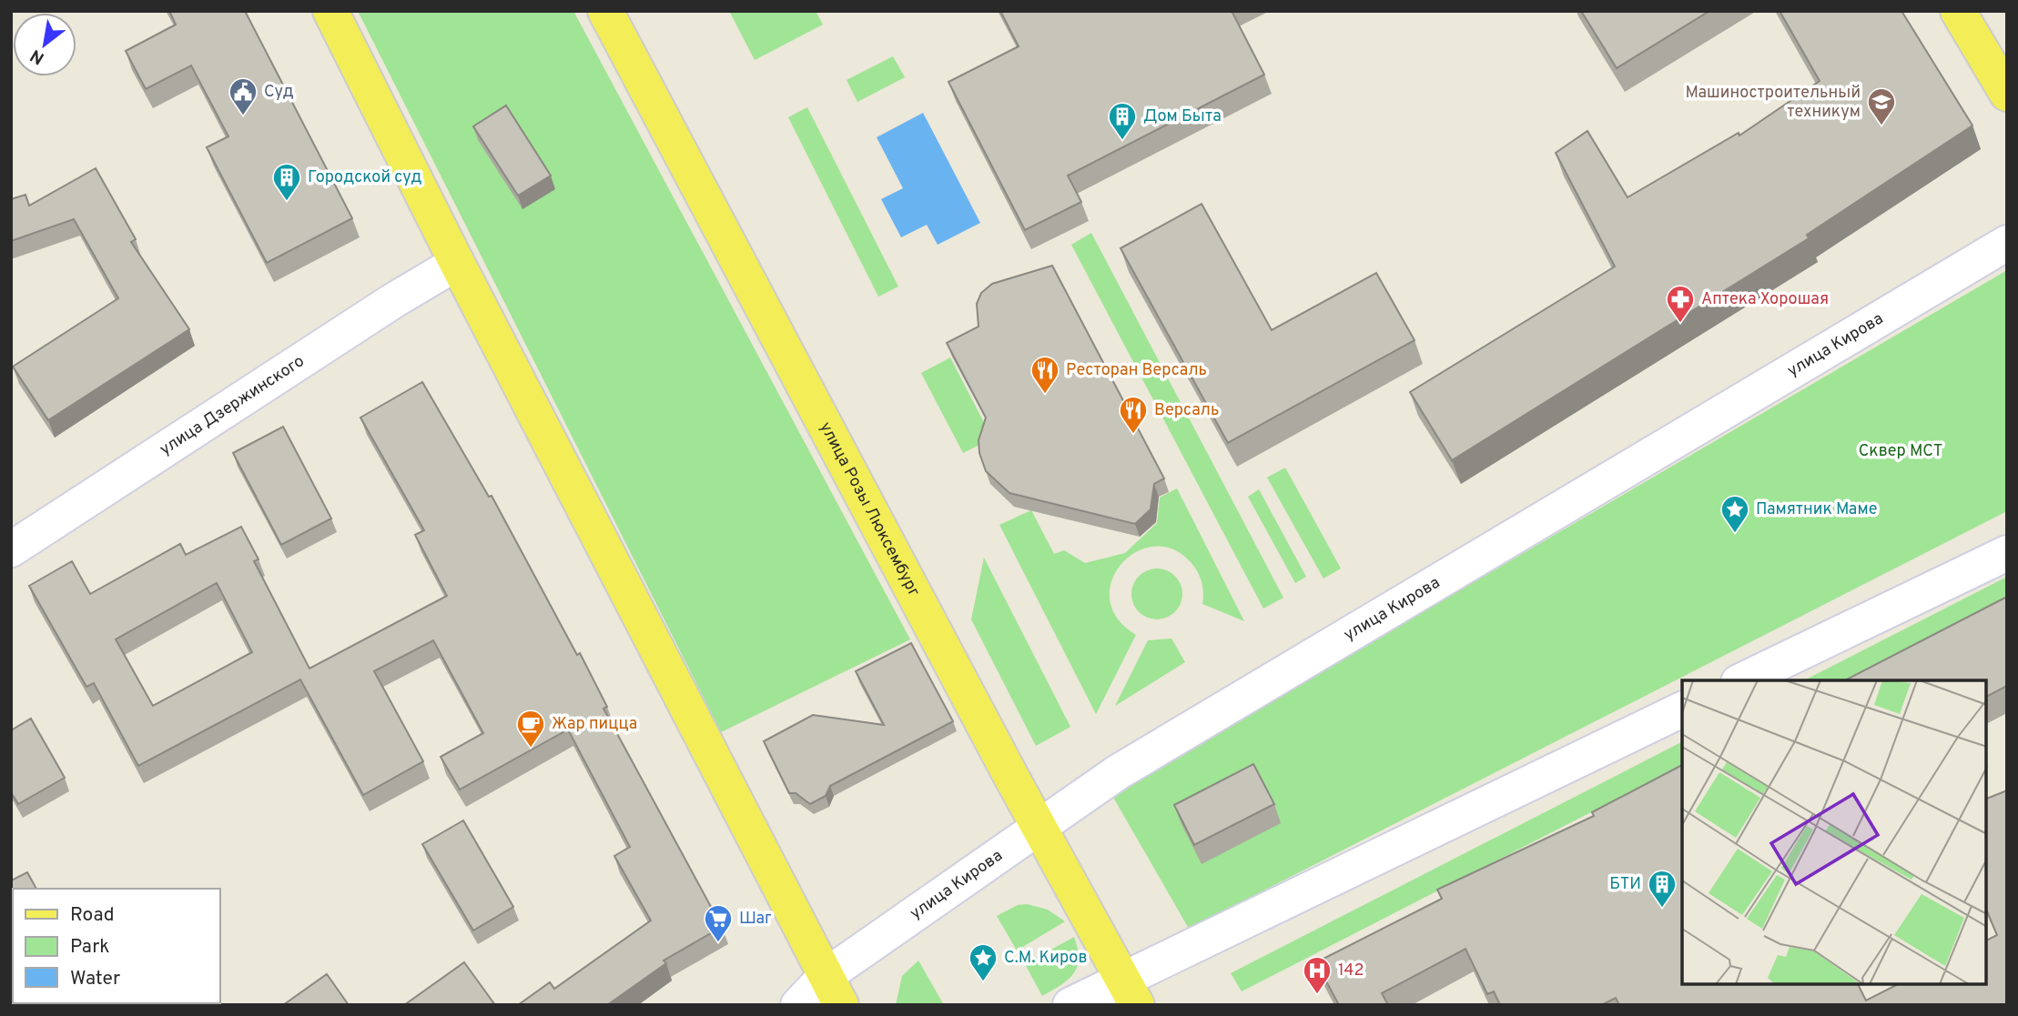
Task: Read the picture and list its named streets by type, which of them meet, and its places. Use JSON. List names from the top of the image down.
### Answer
{
  "streets": {
    "main road": ["улица Розы Люксембург"],
    "street": ["улица Кирова", "улица Дзержинского"]
  },
  "crossings": [
    ["улица Кирова", "улица Розы Люксембург"]
  ],
  "parks": ["Сквер МСТ"],
  "places": {
    "public building": ["Суд"],
    "school or university": ["Машиностроительный техникум"],
    "building": ["Дом Быта", "Городской суд", "БТИ"],
    "pharmacy": ["Аптека Хорошая"],
    "restaurant": ["Ресторан Версаль", "Версаль"],
    "place": ["Памятник Маме", "С.М. Киров"],
    "cafe": ["Жар пицца"],
    "supermarket": ["Шаг"],
    "hospital": ["142"]
  },
  "legend": ["Road", "Park", "Water"],
  "north": "bottom left"
}
